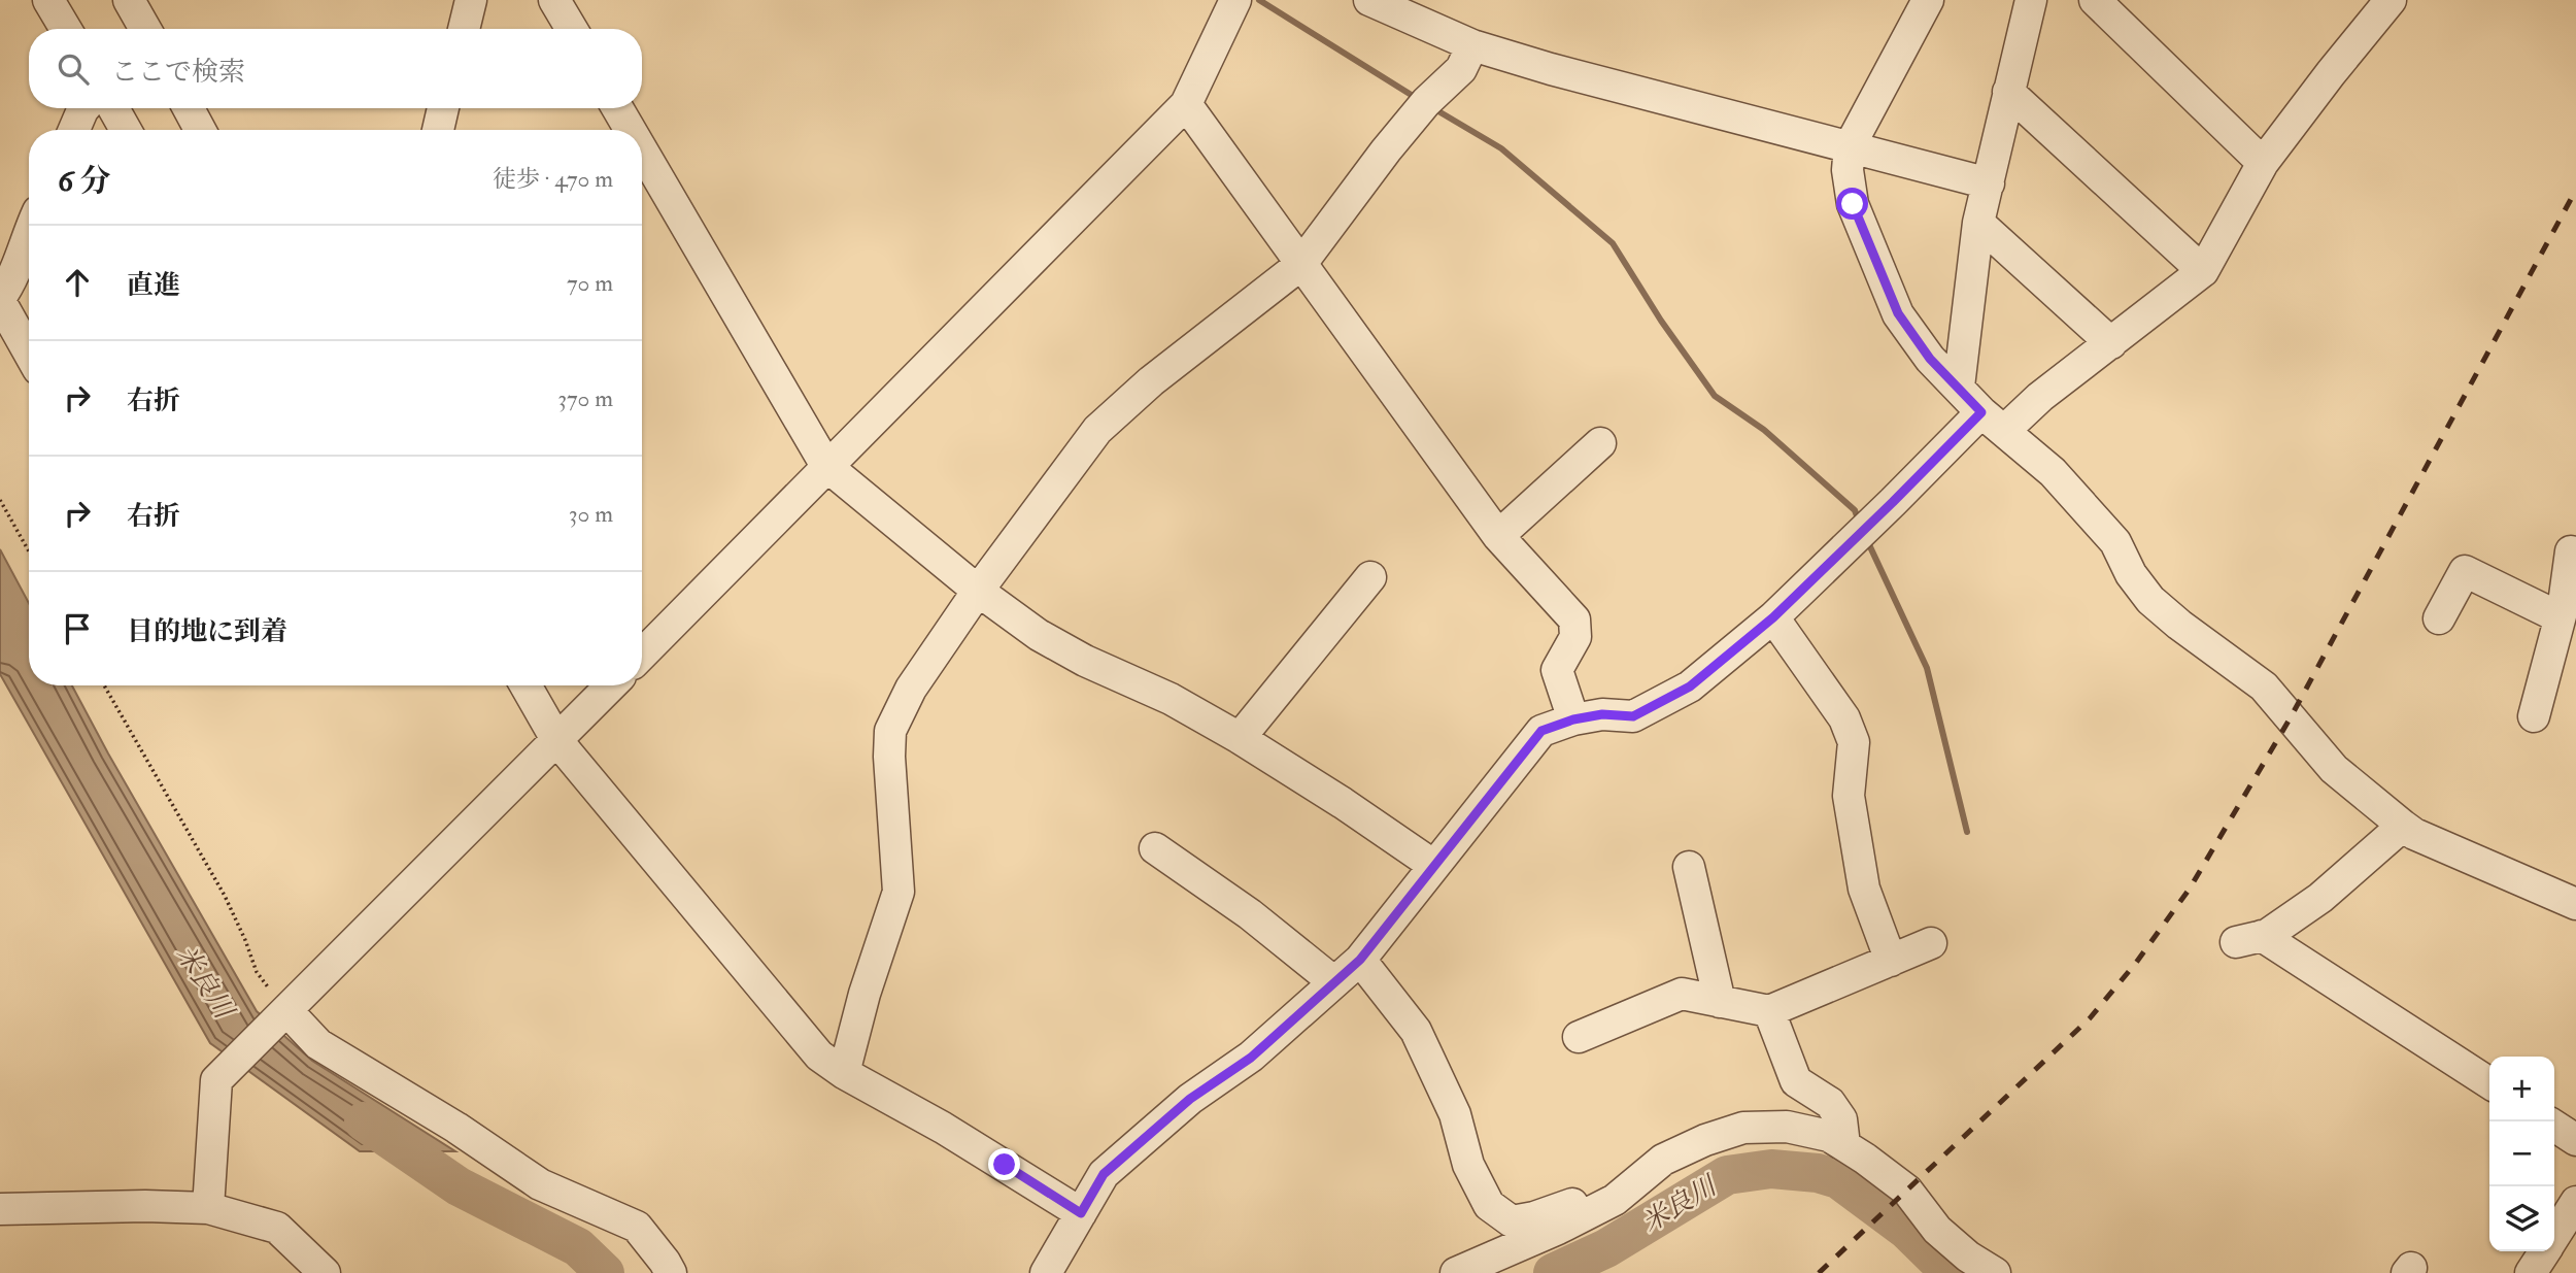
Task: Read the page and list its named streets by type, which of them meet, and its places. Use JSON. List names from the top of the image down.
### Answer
{
  "water": ["米良川"],
  "page": {
    "search": "ここで検索",
    "heading": ["6 分", "徒歩 · 470 m"],
    "list": [
      ["直進", "70 m"],
      ["右折", "370 m"],
      ["右折", "30 m"],
      "目的地に到着"
    ],
    "map_buttons": ["+", "−"]
  }
}
